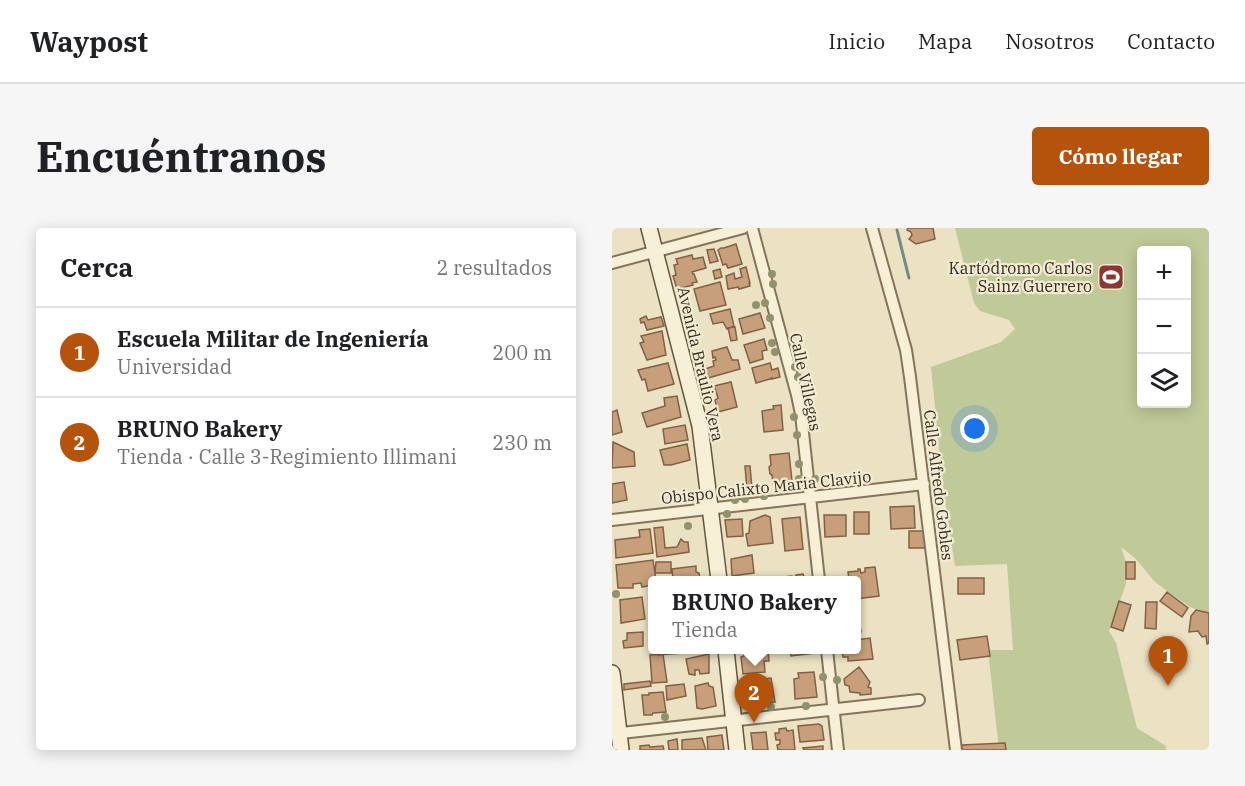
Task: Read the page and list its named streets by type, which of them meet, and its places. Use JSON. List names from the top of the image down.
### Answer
{
  "streets": {
    "main road": ["Avenida Braulio Vera"],
    "street": ["Calle Villegas", "Calle Alfredo Gobles", "Obispo Calixto Maria Clavijo"]
  },
  "crossings": [
    ["Avenida Braulio Vera", "Obispo Calixto Maria Clavijo"],
    ["Calle Villegas", "Obispo Calixto Maria Clavijo"],
    ["Calle Alfredo Gobles", "Obispo Calixto Maria Clavijo"]
  ],
  "places": {
    "sports": ["Kartódromo Carlos Sainz Guerrero"]
  },
  "page": {
    "header": "Waypost",
    "nav": [
      "Inicio",
      "Mapa",
      "Nosotros",
      "Contacto"
    ],
    "buttons": "Cómo llegar",
    "title": "Encuéntranos",
    "heading": ["Cerca", "2 resultados"],
    "map_buttons": ["+", "−"],
    "list": [
      {
        "mark": "1",
        "name": "Escuela Militar de Ingeniería",
        "note": "Universidad",
        "value": "200 m"
      },
      {
        "mark": "2",
        "name": "BRUNO Bakery",
        "note": "Tienda · Calle 3-Regimiento Illimani",
        "value": "230 m"
      }
    ],
    "popup": ["BRUNO Bakery", "Tienda"],
    "pins": ["1", "2"]
  }
}
